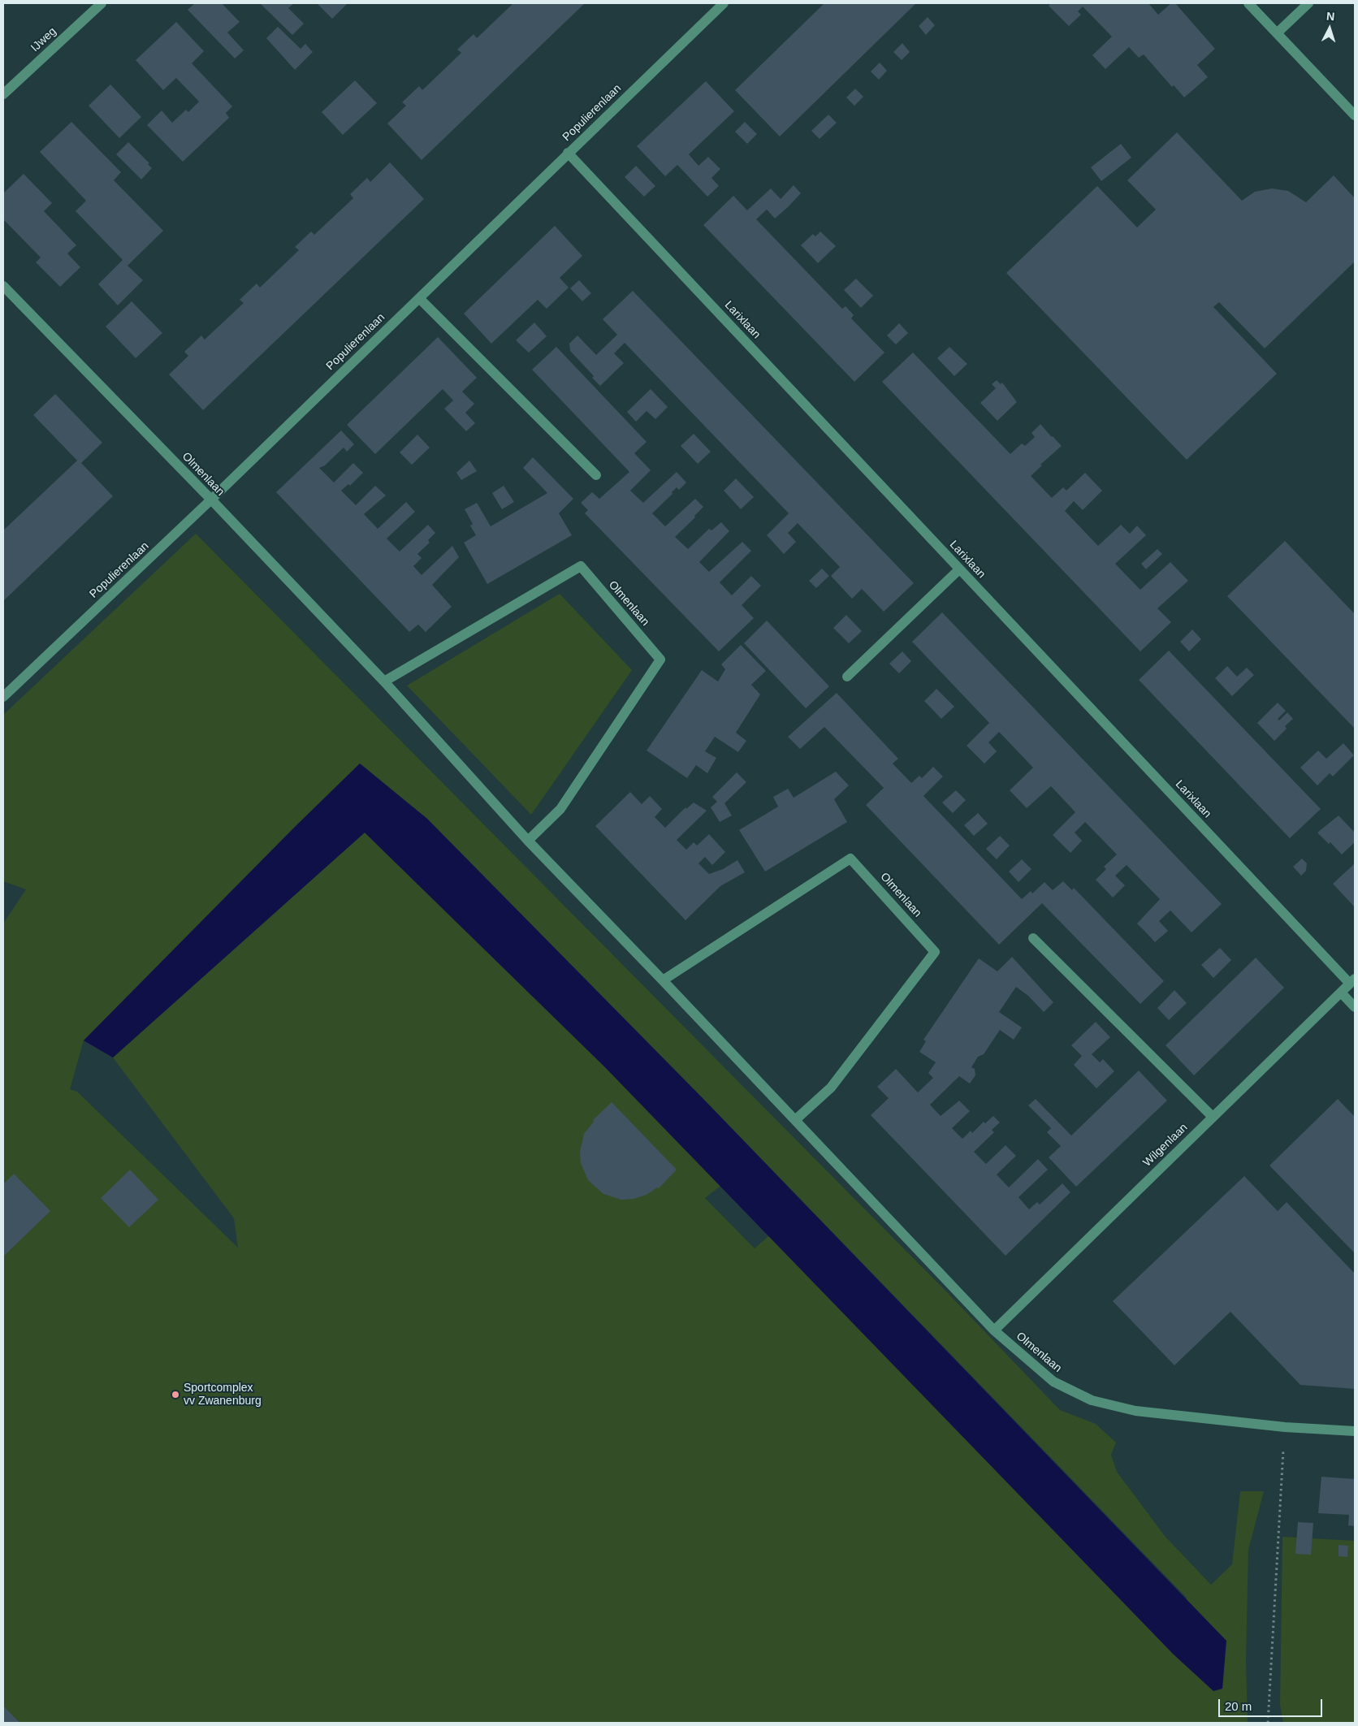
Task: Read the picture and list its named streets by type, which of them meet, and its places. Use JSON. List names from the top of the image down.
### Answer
{
  "streets": {
    "street": [
      "IJweg",
      "Populierenlaan",
      "Larixlaan",
      "Olmenlaan",
      "Wilgenlaan"
    ]
  },
  "crossings": [
    ["Populierenlaan", "Larixlaan"],
    ["Populierenlaan", "Olmenlaan"],
    ["Larixlaan", "Wilgenlaan"],
    ["Olmenlaan", "Wilgenlaan"]
  ],
  "places": ["Sportcomplex vv Zwanenburg"],
  "scale_bar": "20 m",
  "north": "top"
}
